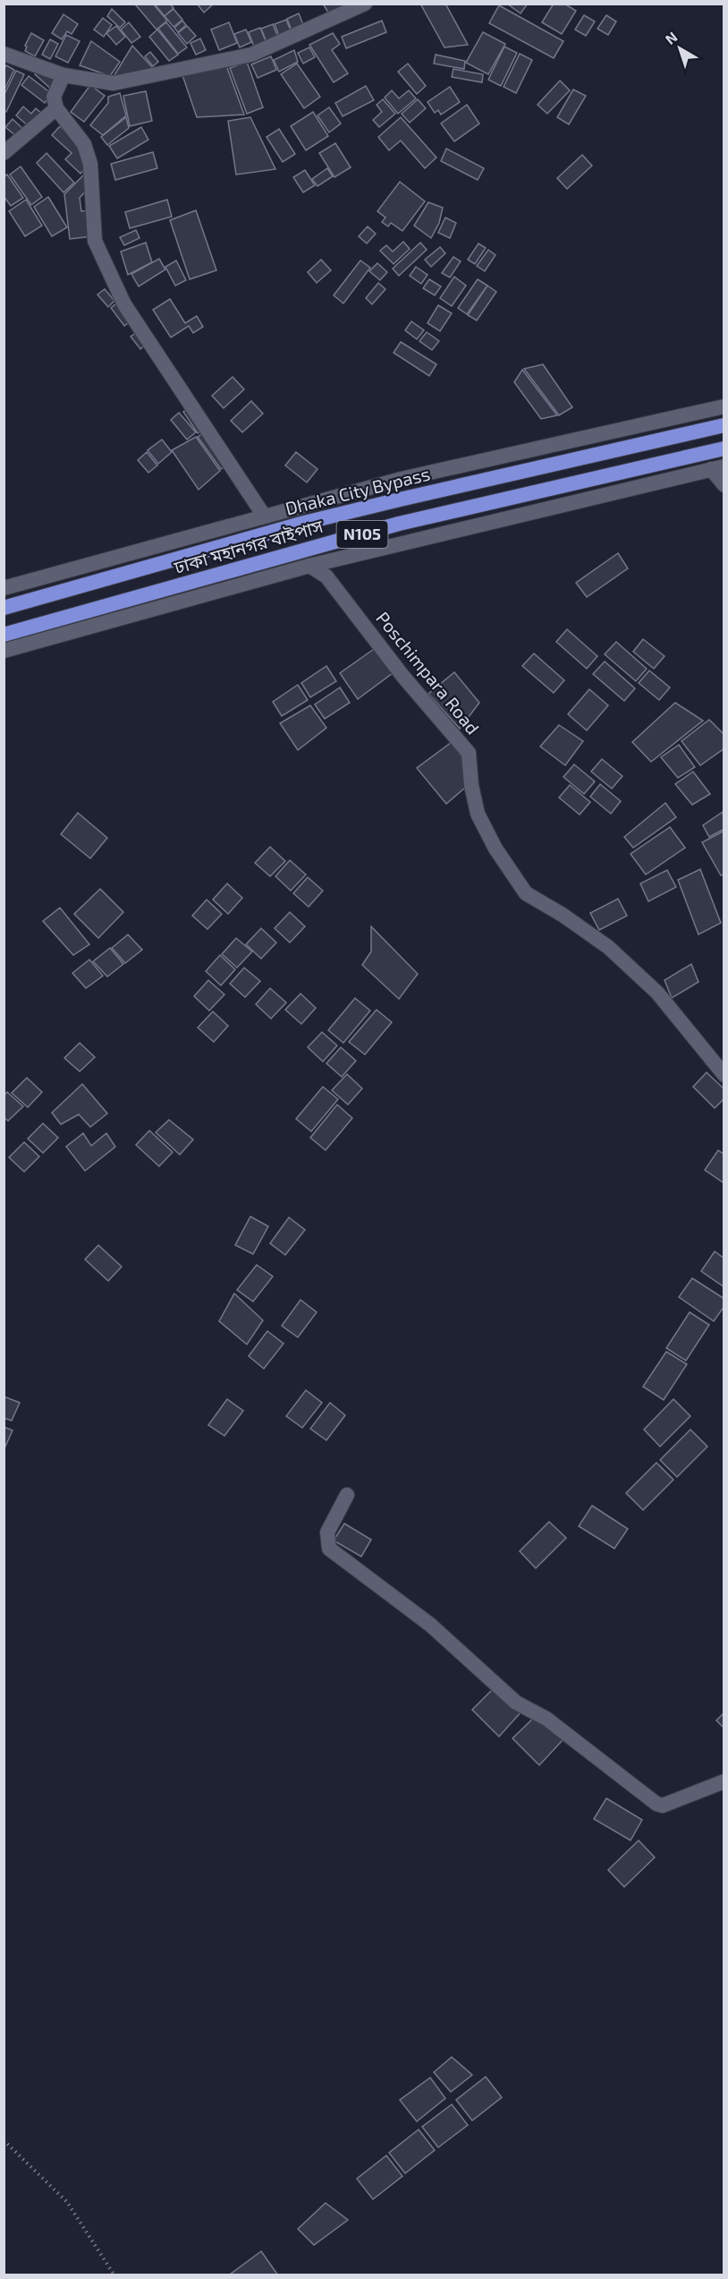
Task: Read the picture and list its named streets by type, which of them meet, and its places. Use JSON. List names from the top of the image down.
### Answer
{
  "streets": {
    "highway": ["Dhaka City Bypass", "N105", "ঢাকা মহানগর বাইপাস"],
    "street": ["Poschimpara Road"]
  },
  "north": "top left"
}
